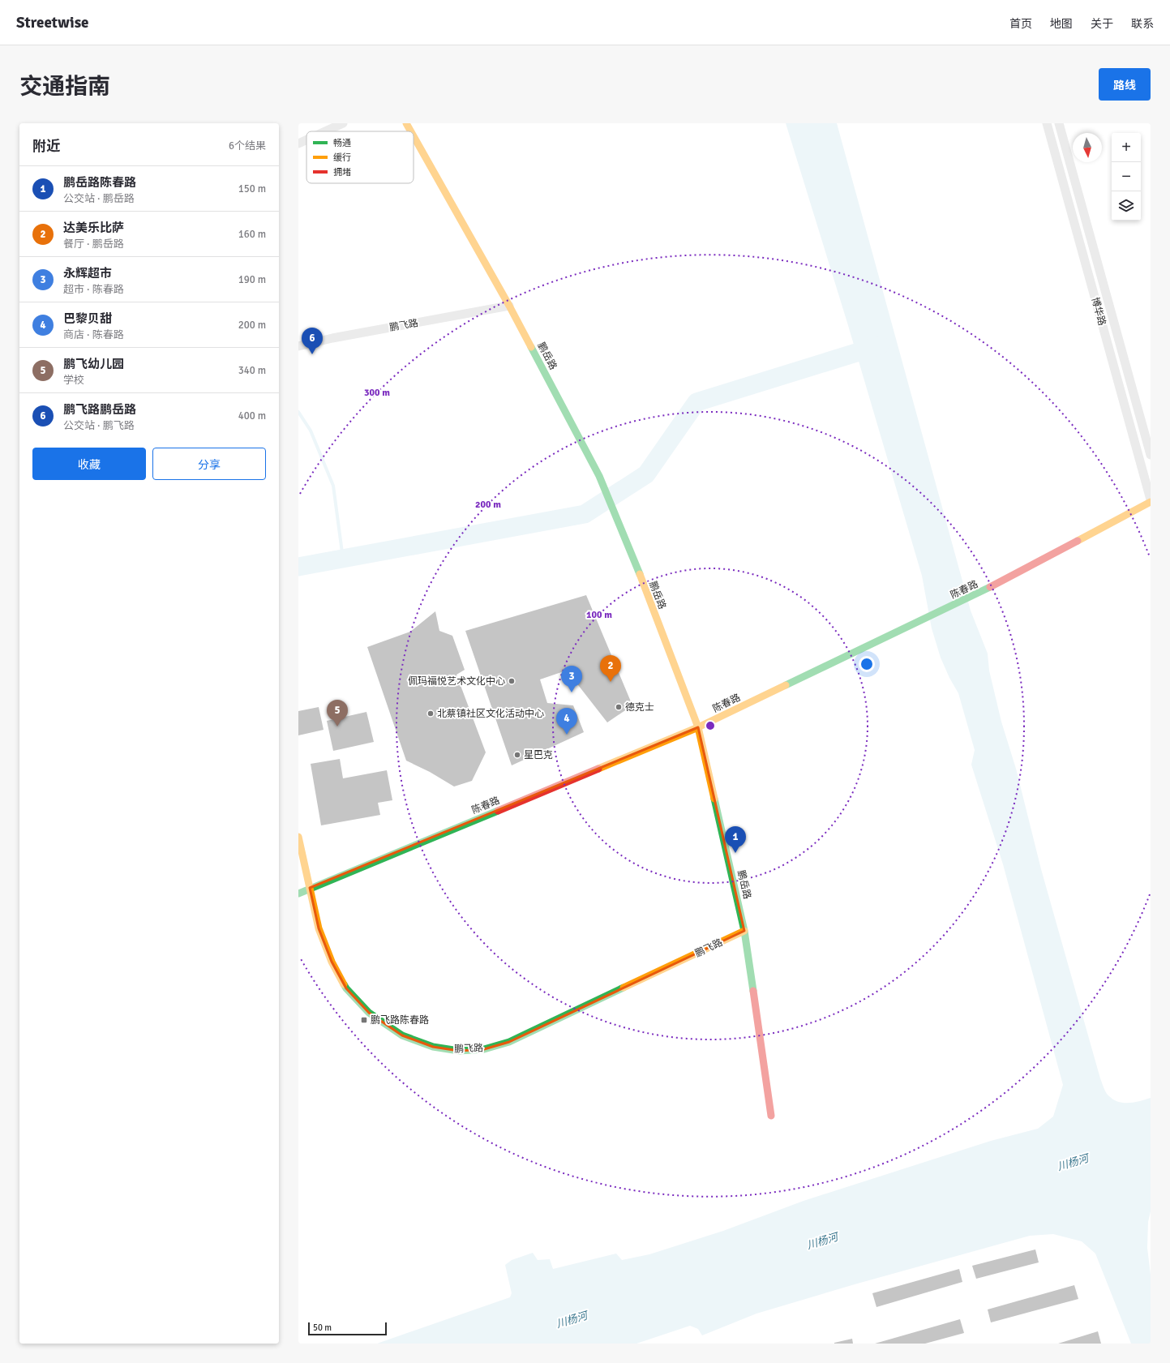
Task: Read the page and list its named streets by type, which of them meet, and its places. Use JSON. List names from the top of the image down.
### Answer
{
  "streets": {
    "street": [
      "博华路",
      "鹏飞路",
      "鹏岳路",
      "陈春路"
    ]
  },
  "crossings": [
    ["博华路", "陈春路"],
    ["鹏飞路", "鹏岳路"],
    ["鹏飞路", "陈春路"],
    ["鹏岳路", "陈春路"]
  ],
  "water": ["川杨河"],
  "places": {
    "other": [
      "佩玛福悦艺术文化中心",
      "德克士",
      "北蔡镇社区文化活动中心",
      "星巴克"
    ],
    "transit": ["鹏飞路陈春路"]
  },
  "legend": ["畅通", "缓行", "拥堵"],
  "scale_bar": "50 m",
  "north": "bottom",
  "page": {
    "header": "Streetwise",
    "nav": [
      "首页",
      "地图",
      "关于",
      "联系"
    ],
    "title": "交通指南",
    "buttons": [
      "路线",
      ["收藏", "分享"]
    ],
    "heading": ["附近", "6个结果"],
    "map_buttons": ["+", "−"],
    "list": [
      {
        "mark": "1",
        "name": "鹏岳路陈春路",
        "note": "公交站 · 鹏岳路",
        "value": "150 m"
      },
      {
        "mark": "2",
        "name": "达美乐比萨",
        "note": "餐厅 · 鹏岳路",
        "value": "160 m"
      },
      {
        "mark": "3",
        "name": "永辉超市",
        "note": "超市 · 陈春路",
        "value": "190 m"
      },
      {
        "mark": "4",
        "name": "巴黎贝甜",
        "note": "商店 · 陈春路",
        "value": "200 m"
      },
      {
        "mark": "5",
        "name": "鹏飞幼儿园",
        "note": "学校",
        "value": "340 m"
      },
      {
        "mark": "6",
        "name": "鹏飞路鹏岳路",
        "note": "公交站 · 鹏飞路",
        "value": "400 m"
      }
    ],
    "pins": [
      "6",
      "2",
      "3",
      "5",
      "4",
      "1"
    ],
    "scale": "50 m"
  },
  "rings": ["300 m", "200 m", "100 m"]
}
